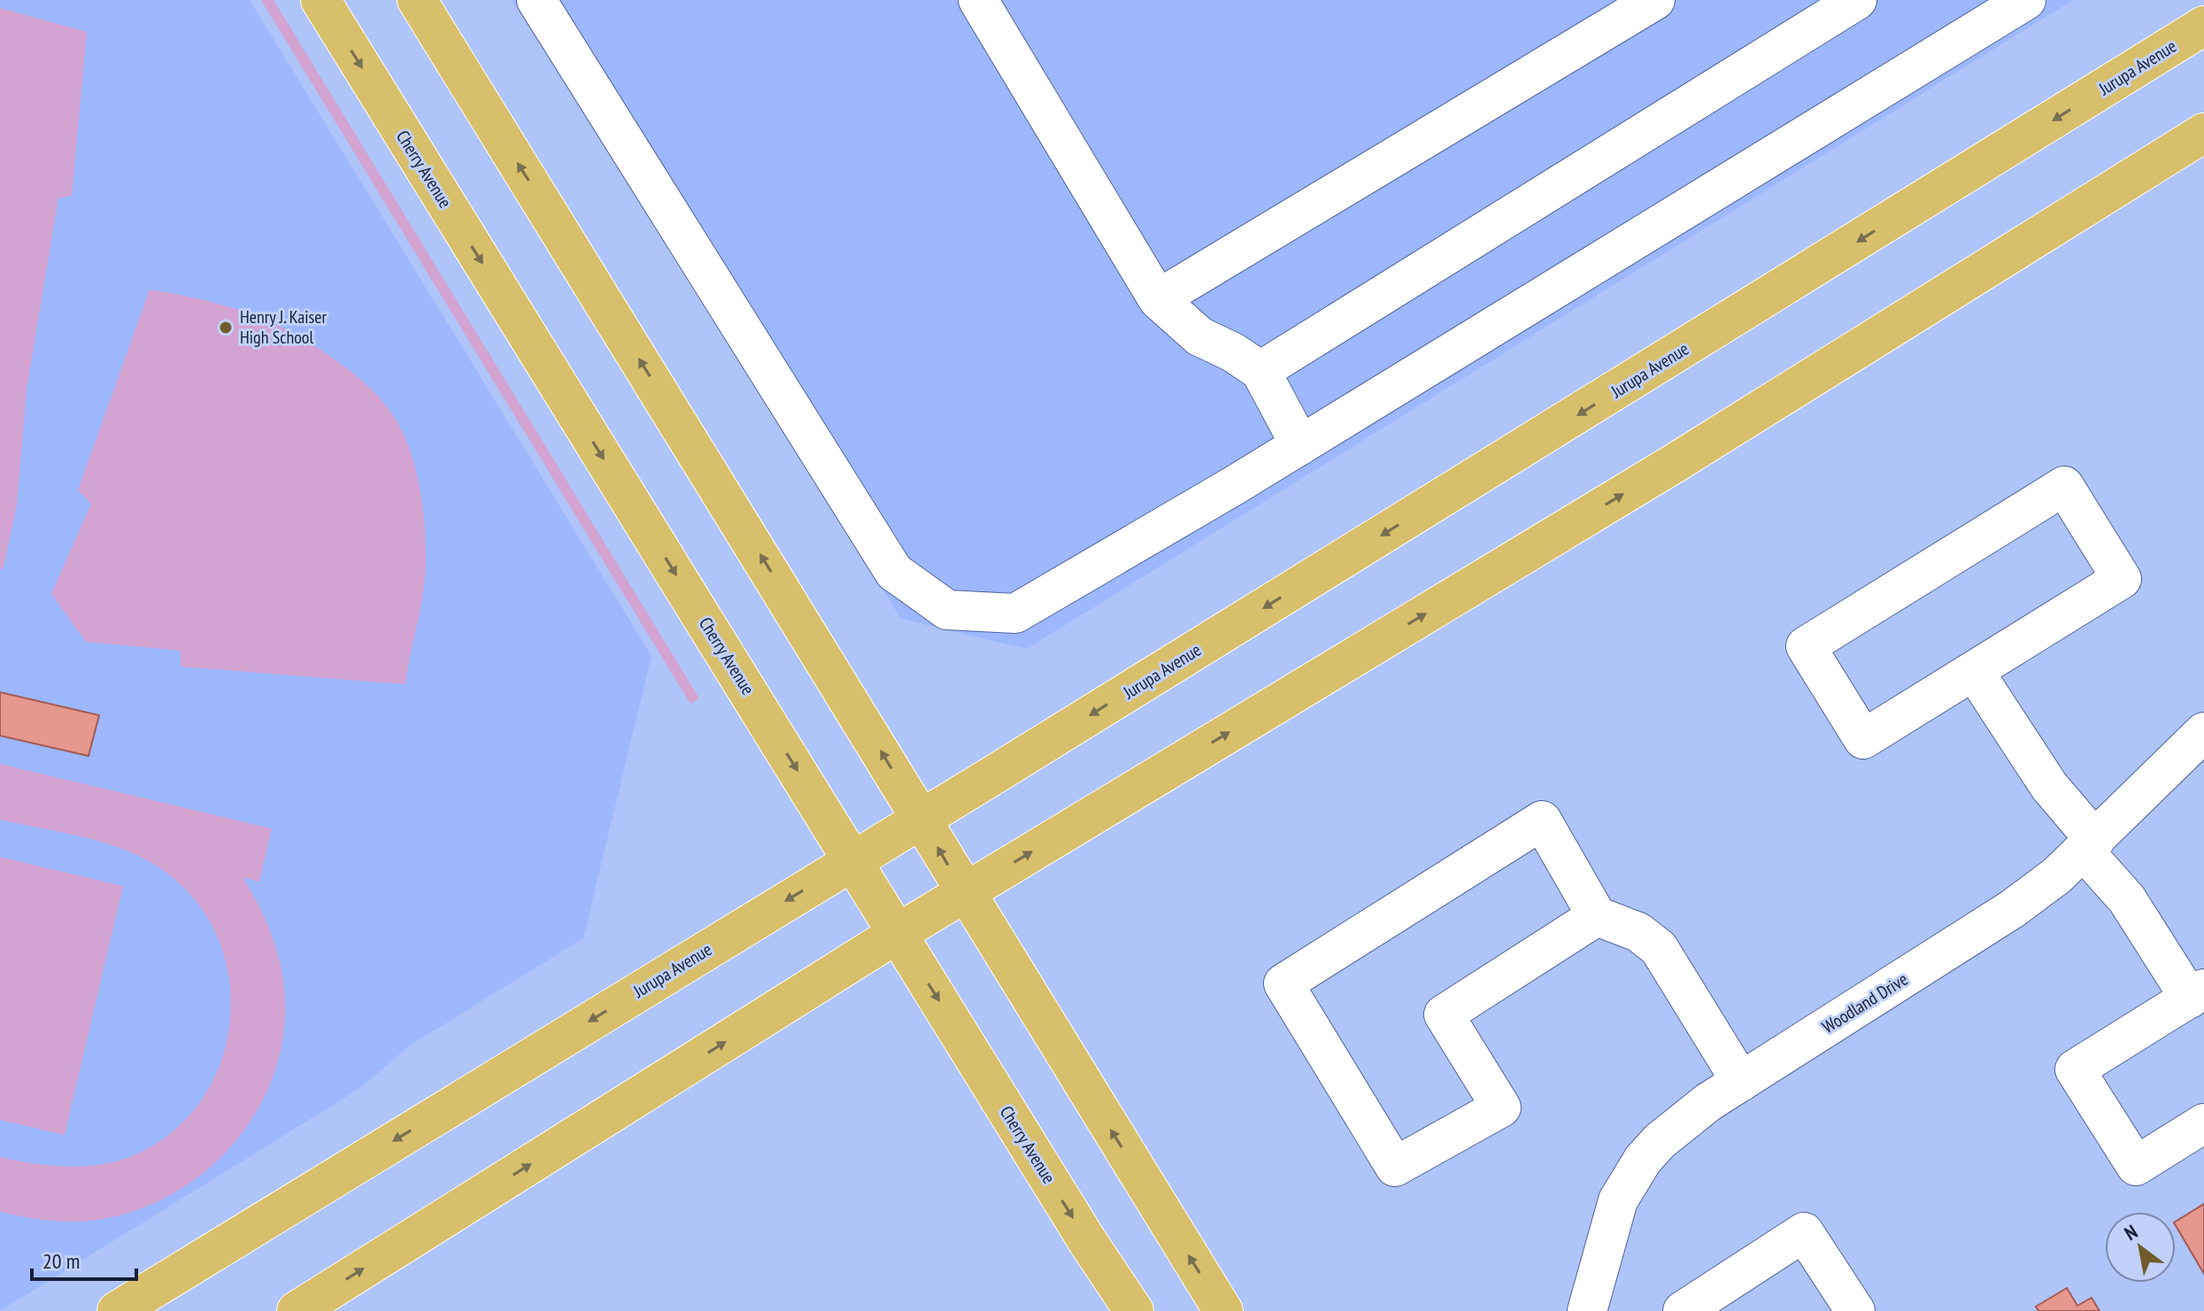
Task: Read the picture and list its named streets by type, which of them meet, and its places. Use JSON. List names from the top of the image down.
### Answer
{
  "streets": {
    "main road": ["Jurupa Avenue", "Cherry Avenue"],
    "street": ["Woodland Drive"]
  },
  "crossings": [
    ["Jurupa Avenue", "Cherry Avenue"]
  ],
  "places": ["Henry J. Kaiser High School"],
  "scale_bar": "20 m",
  "north": "top left"
}
